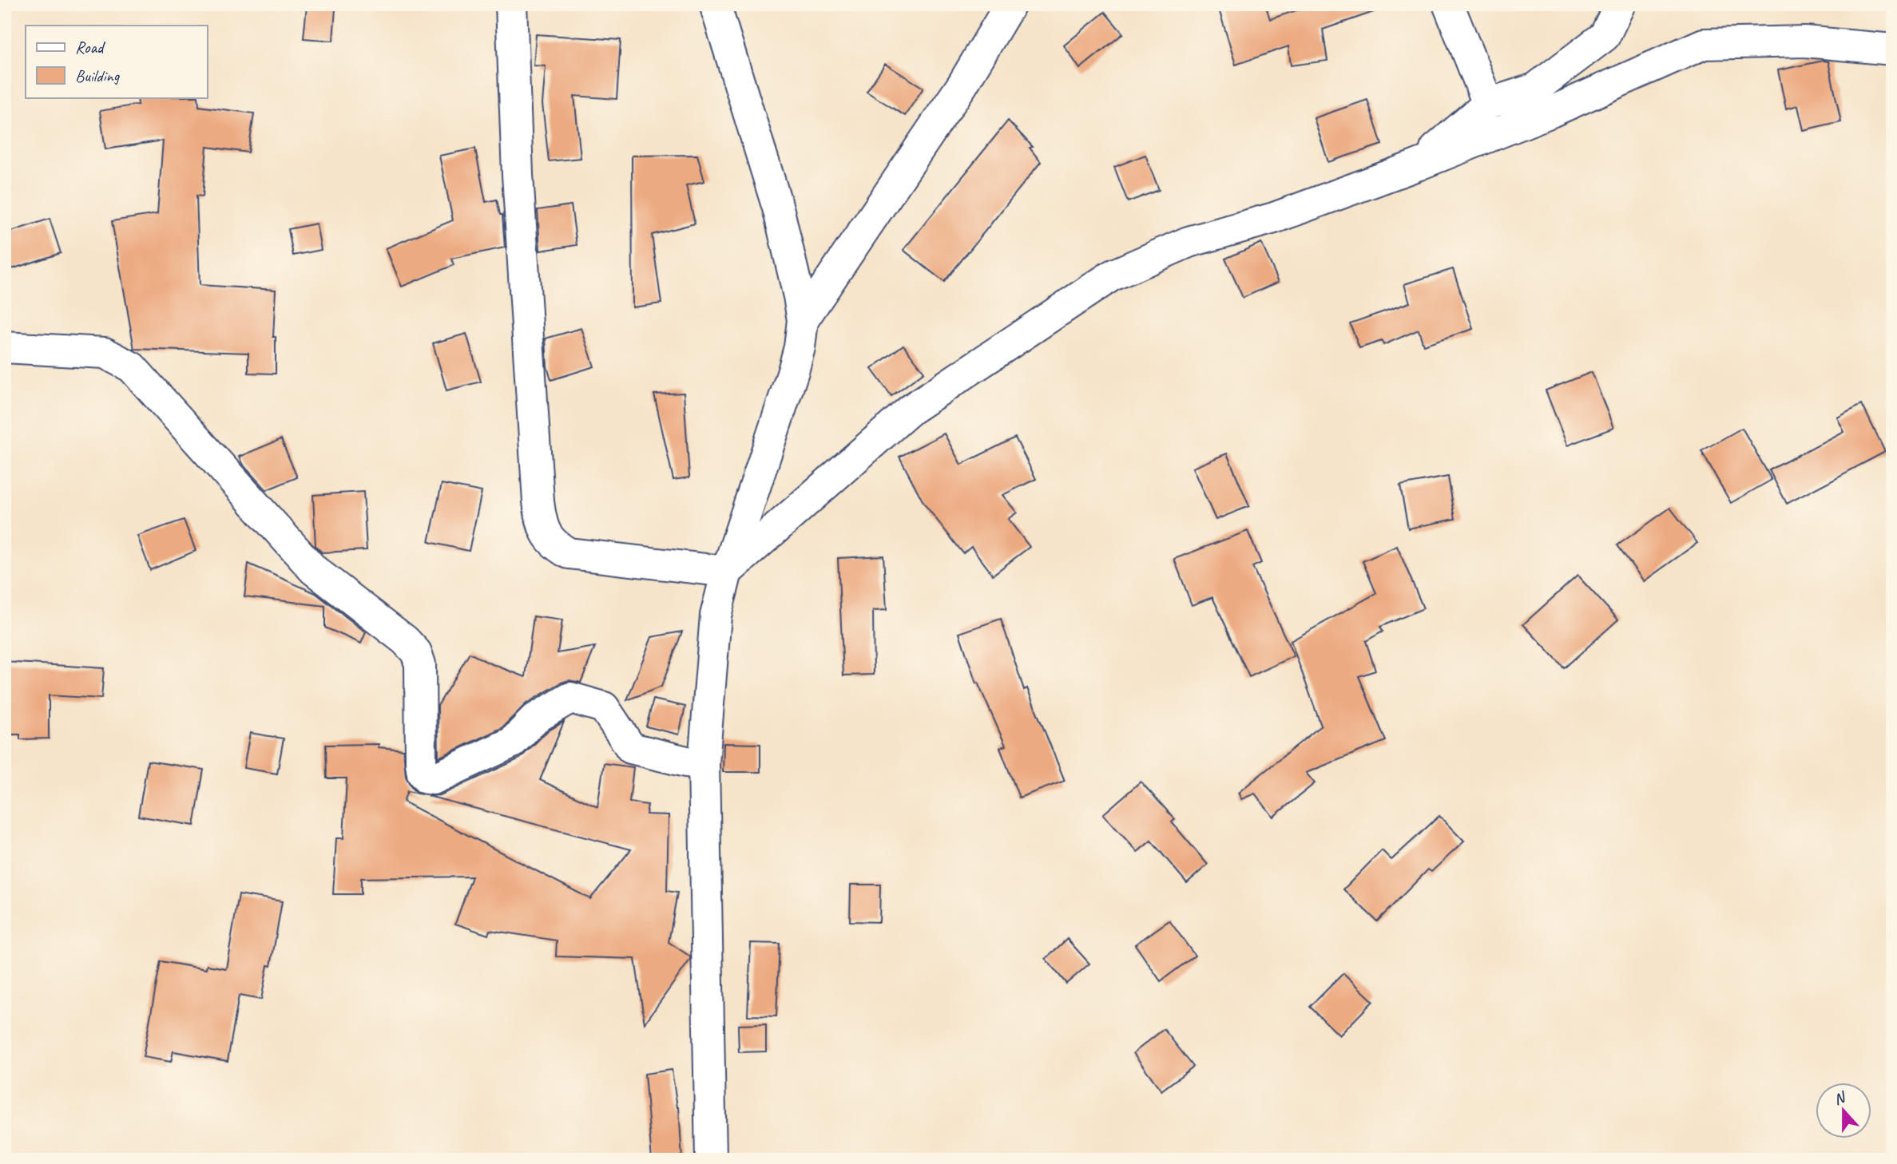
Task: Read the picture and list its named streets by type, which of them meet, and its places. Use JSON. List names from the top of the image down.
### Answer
{
  "legend": ["Road", "Building"],
  "north": "top"
}
